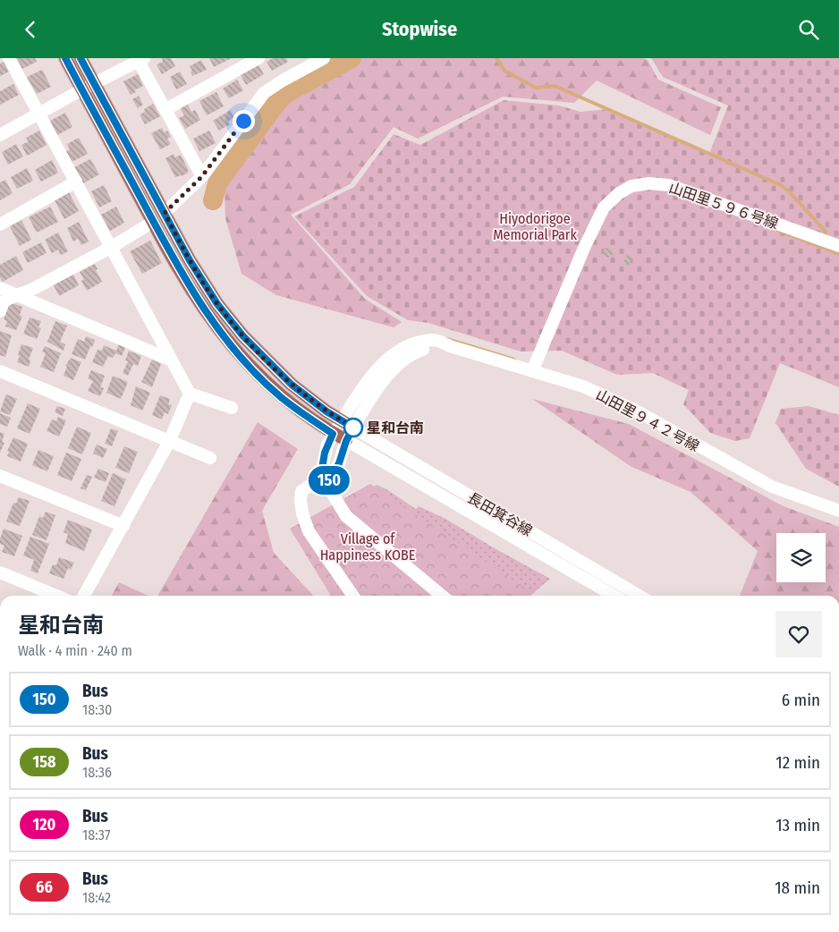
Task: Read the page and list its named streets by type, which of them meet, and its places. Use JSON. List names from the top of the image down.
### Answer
{
  "streets": {
    "street": ["山田里５９６号線", "山田里９４２号線", "長田箕谷線"]
  },
  "crossings": [
    ["山田里５９６号線", "山田里９４２号線"],
    ["山田里９４２号線", "長田箕谷線"]
  ],
  "parks": ["Hiyodorigoe Memorial Park", "Village of Happiness KOBE"],
  "places": ["星和台南"],
  "lines": ["bus line 150"],
  "page": {
    "header": "Stopwise",
    "on_map": "150",
    "heading": ["星和台南", "Walk · 4 min · 240 m"],
    "list": [
      {
        "mark": "150",
        "name": "Bus",
        "note": "18:30",
        "value": "6 min"
      },
      {
        "mark": "158",
        "name": "Bus",
        "note": "18:36",
        "value": "12 min"
      },
      {
        "mark": "120",
        "name": "Bus",
        "note": "18:37",
        "value": "13 min"
      },
      {
        "mark": "66",
        "name": "Bus",
        "note": "18:42",
        "value": "18 min"
      }
    ]
  }
}
